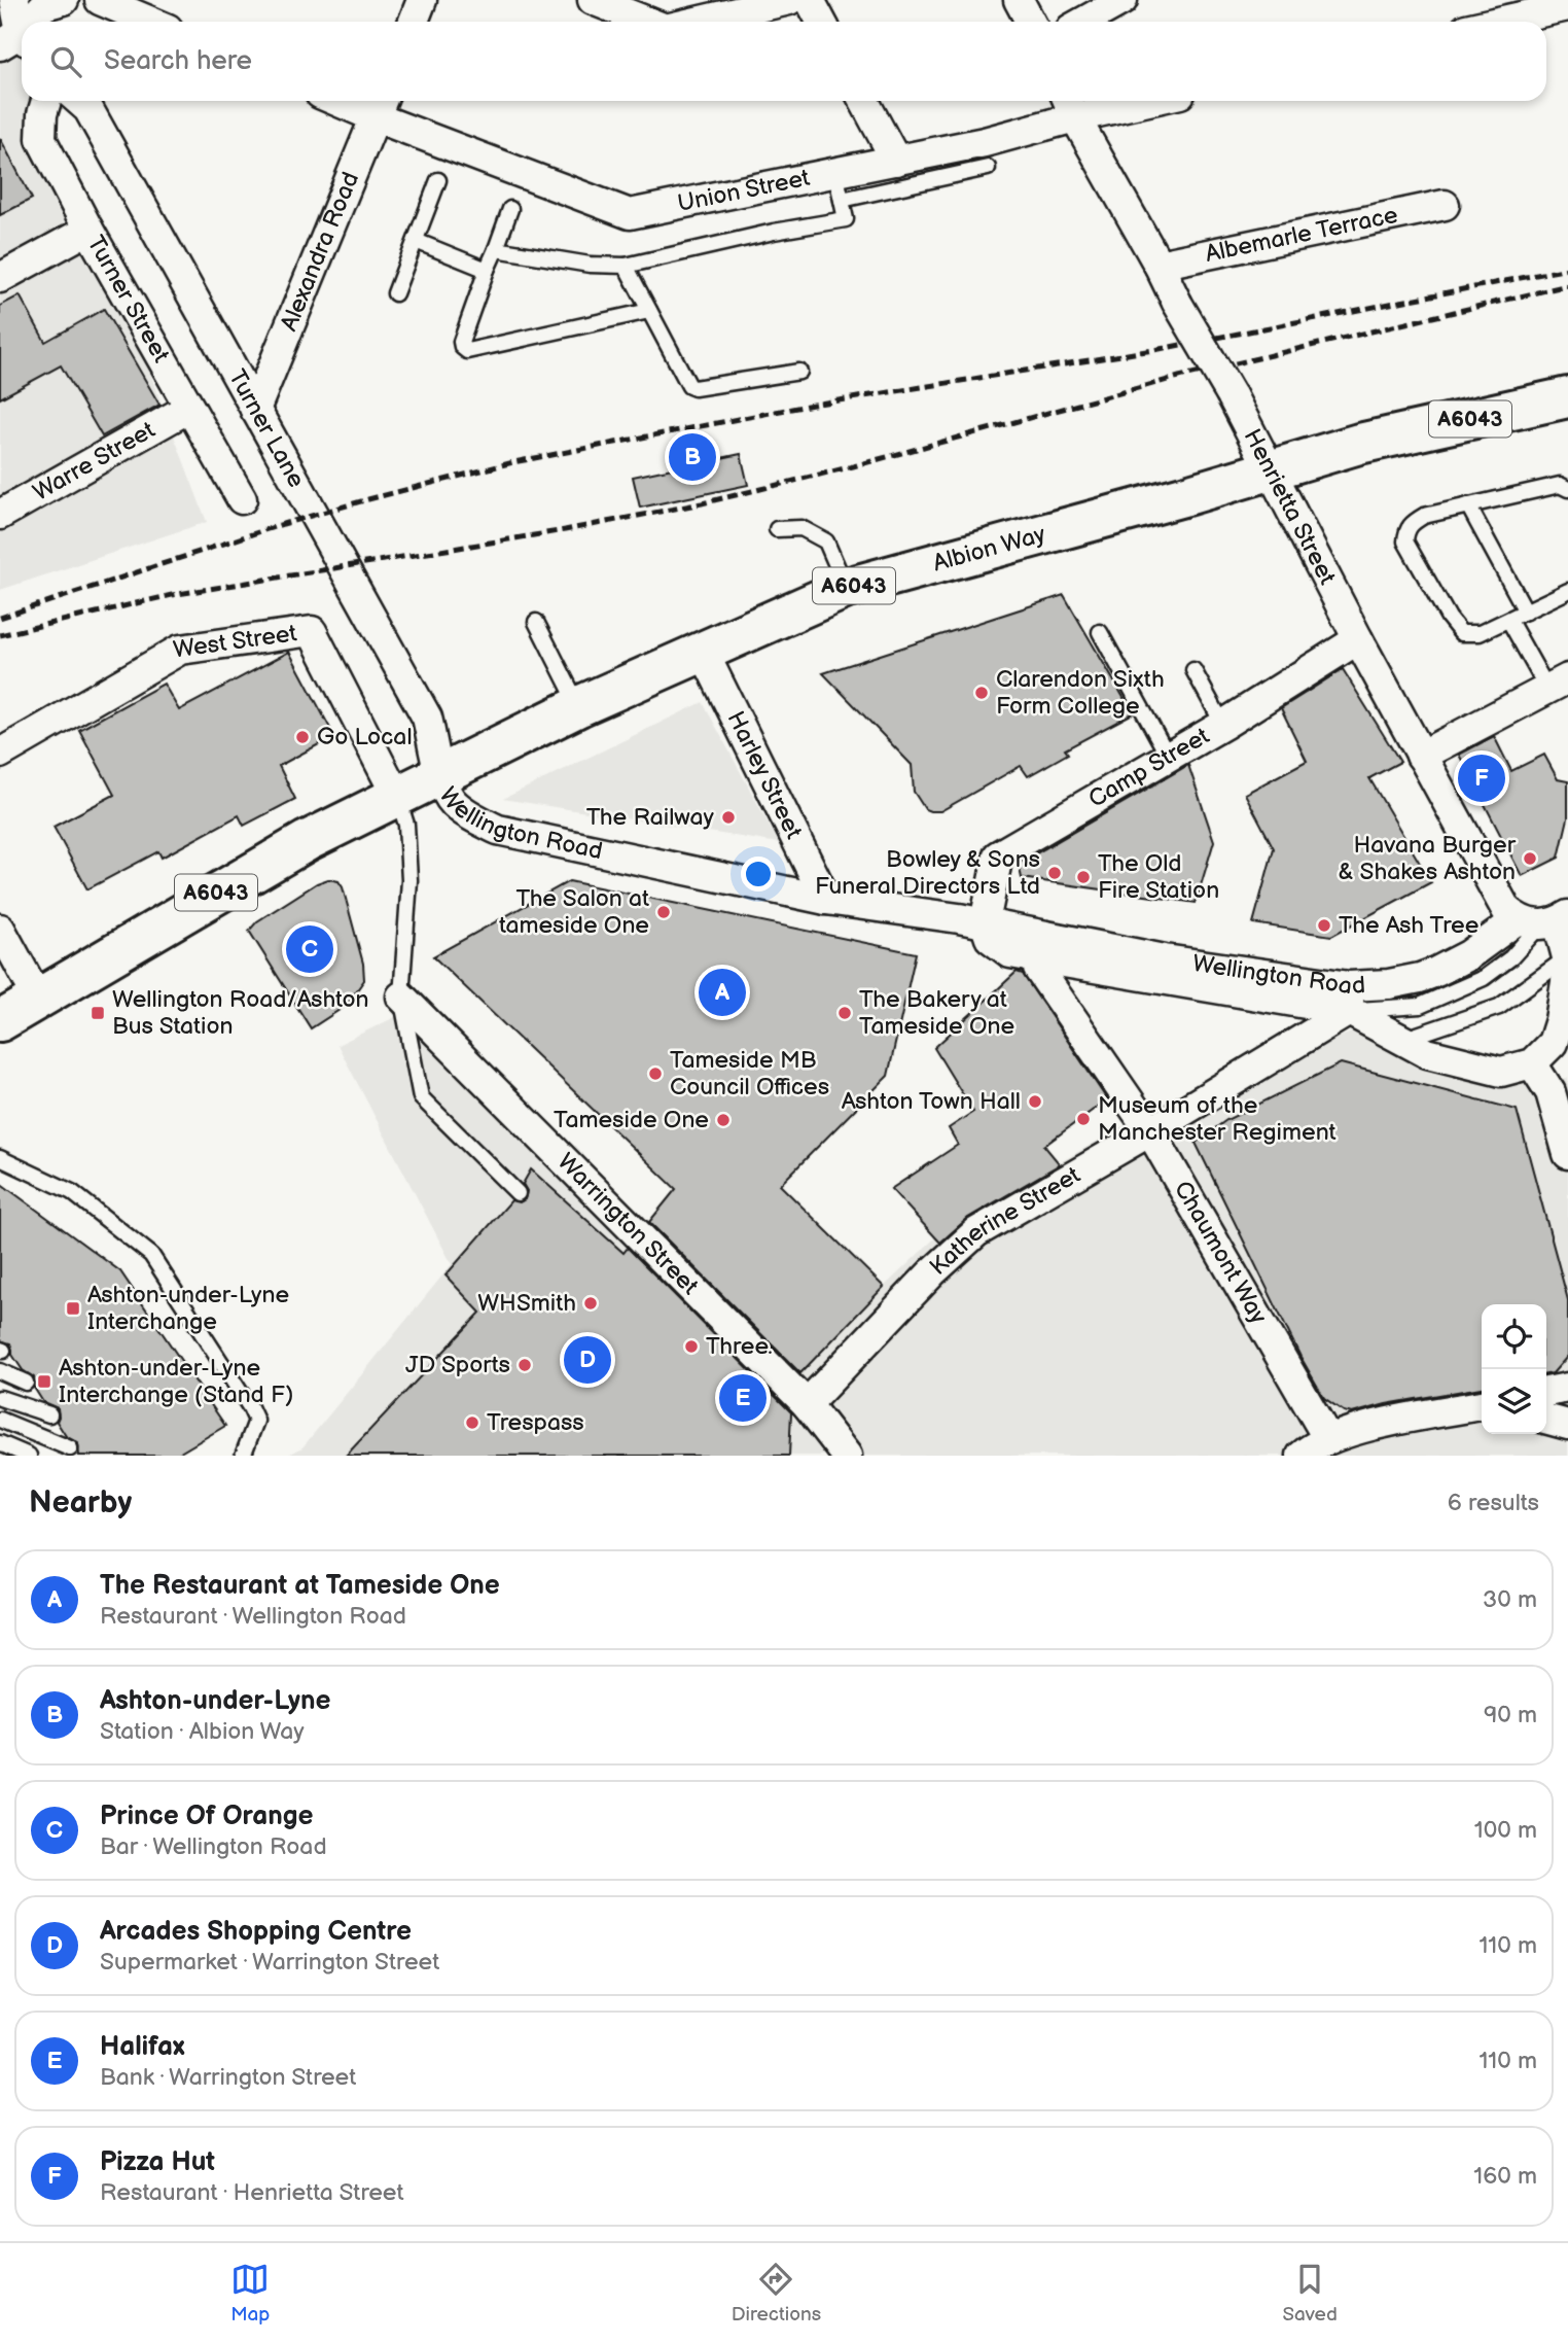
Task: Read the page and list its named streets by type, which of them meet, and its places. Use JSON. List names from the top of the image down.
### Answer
{
  "streets": {
    "highway": ["A6043", "Albion Way", "Wellington Road"],
    "street": [
      "Union Street",
      "Albemarle Terrace",
      "Alexandra Road",
      "Turner Street",
      "Turner Lane",
      "Warre Street",
      "Henrietta Street",
      "West Street",
      "Camp Street",
      "Harley Street",
      "Warrington Street",
      "Katherine Street",
      "Chaumont Way"
    ]
  },
  "crossings": [
    ["Union Street", "Alexandra Road"],
    ["Union Street", "Henrietta Street"],
    ["Albemarle Terrace", "Henrietta Street"],
    ["Alexandra Road", "Turner Lane"],
    ["Turner Street", "Warre Street"],
    ["Turner Lane", "Albion Way"],
    ["Turner Lane", "Wellington Road"],
    ["Henrietta Street", "Albion Way"],
    ["Henrietta Street", "Camp Street"],
    ["Henrietta Street", "Wellington Road"],
    ["Albion Way", "Harley Street"],
    ["Albion Way", "Wellington Road"],
    ["West Street", "Wellington Road"],
    ["Camp Street", "Wellington Road"],
    ["Harley Street", "Wellington Road"],
    ["Wellington Road", "Katherine Street"],
    ["Wellington Road", "Chaumont Way"],
    ["Warrington Street", "Katherine Street"],
    ["Katherine Street", "Chaumont Way"]
  ],
  "places": {
    "other": [
      "Clarendon Sixth Form College",
      "Go Local",
      "The Railway",
      "Havana Burger & Shakes Ashton",
      "Bowley & Sons Funeral Directors Ltd",
      "The Old Fire Station",
      "The Salon at tameside One",
      "The Ash Tree",
      "The Bakery at Tameside One",
      "Tameside MB Council Offices",
      "Ashton Town Hall",
      "Museum of the Manchester Regiment",
      "Tameside One",
      "WHSmith",
      "Three.",
      "JD Sports",
      "Trespass"
    ],
    "transit": ["Wellington Road/Ashton Bus Station", "Ashton-under-Lyne Interchange", "Ashton-under-Lyne Interchange (Stand F)"]
  },
  "page": {
    "search": "Search here",
    "pins": [
      "B",
      "F",
      "C",
      "A",
      "D",
      "E"
    ],
    "heading": ["Nearby", "6 results"],
    "list": [
      {
        "mark": "A",
        "name": "The Restaurant at Tameside One",
        "note": "Restaurant · Wellington Road",
        "value": "30 m"
      },
      {
        "mark": "B",
        "name": "Ashton-under-Lyne",
        "note": "Station · Albion Way",
        "value": "90 m"
      },
      {
        "mark": "C",
        "name": "Prince Of Orange",
        "note": "Bar · Wellington Road",
        "value": "100 m"
      },
      {
        "mark": "D",
        "name": "Arcades Shopping Centre",
        "note": "Supermarket · Warrington Street",
        "value": "110 m"
      },
      {
        "mark": "E",
        "name": "Halifax",
        "note": "Bank · Warrington Street",
        "value": "110 m"
      },
      {
        "mark": "F",
        "name": "Pizza Hut",
        "note": "Restaurant · Henrietta Street",
        "value": "160 m"
      }
    ],
    "nav": ["Map", "Directions", "Saved"]
  }
}
